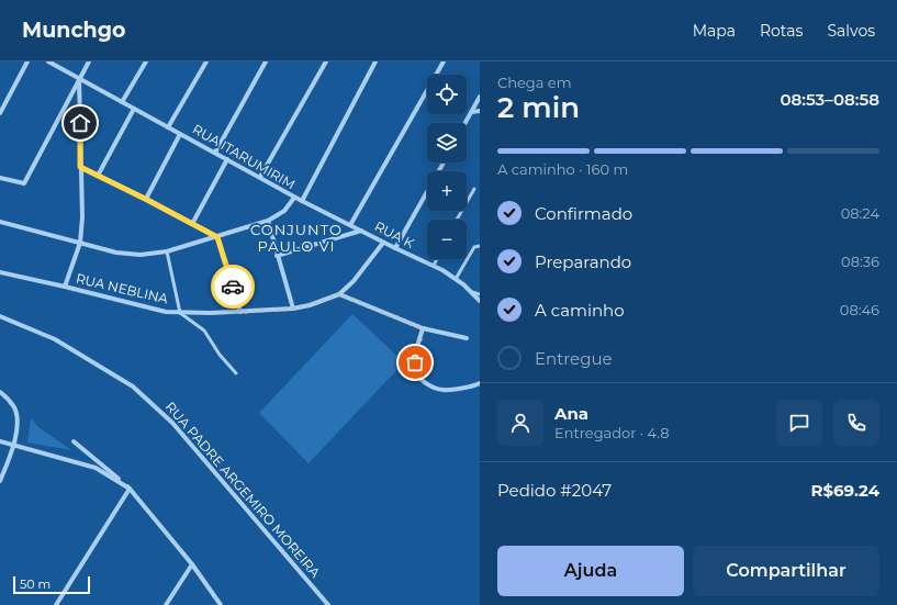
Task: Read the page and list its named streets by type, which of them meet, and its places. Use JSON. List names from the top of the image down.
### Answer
{
  "streets": {
    "street": [
      "RUA ITARUMIRIM",
      "RUA K",
      "RUA NEBLINA",
      "RUA PADRE ARGEMIRO MOREIRA"
    ]
  },
  "crossings": [
    ["RUA ITARUMIRIM", "RUA K"],
    ["RUA K", "RUA NEBLINA"]
  ],
  "districts": ["CONJUNTO PAULO VI"],
  "scale_bar": "50 m",
  "page": {
    "header": "Munchgo",
    "nav": ["Mapa", "Rotas", "Salvos"],
    "heading": ["2 min", "Chega em", "08:53–08:58"],
    "panel": [
      "Ana",
      "Entregador · 4.8",
      "Pedido #2047",
      "R$69.24"
    ],
    "map_buttons": ["+", "−"],
    "bar": "A caminho · 160 m",
    "list": [
      ["Confirmado", "08:24"],
      ["Preparando", "08:36"],
      ["A caminho", "08:46"],
      "Entregue"
    ],
    "buttons": ["Ajuda", "Compartilhar"],
    "scale": "50 m"
  }
}
